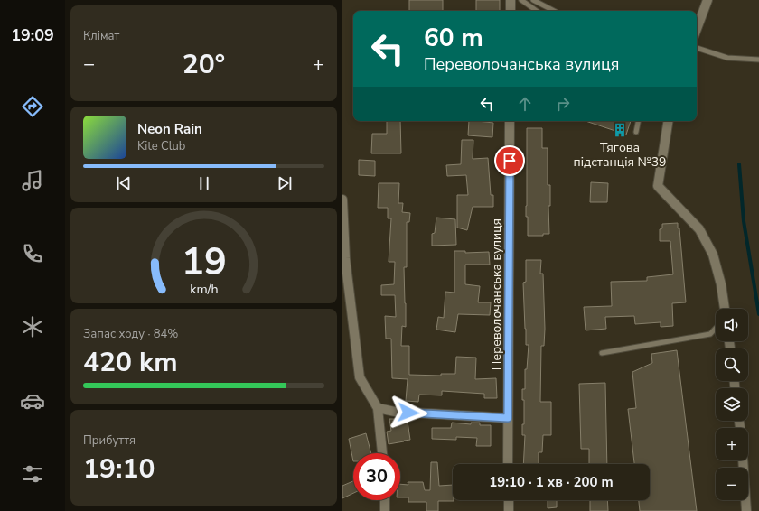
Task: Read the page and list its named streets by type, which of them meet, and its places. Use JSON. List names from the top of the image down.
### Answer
{
  "streets": {
    "street": ["Переволочанська вулиця"]
  },
  "places": {
    "building": ["Тягова пiдстанцiя №39"]
  },
  "page": {
    "tabs": "19:09",
    "tile": [
      "Клімат",
      ["Запас ходу · 84%", "420 km"],
      ["Прибуття", "19:10"]
    ],
    "turn": ["60 m", "Переволочанська вулиця"],
    "heat": ["−", "20°", "+"],
    "song": ["Neon Rain", "Kite Club"],
    "map_buttons": ["+", "−"],
    "limit": "30",
    "trip": "19:10 · 1 хв · 200 m",
    "gauge": ["19", "km/h"]
  }
}
